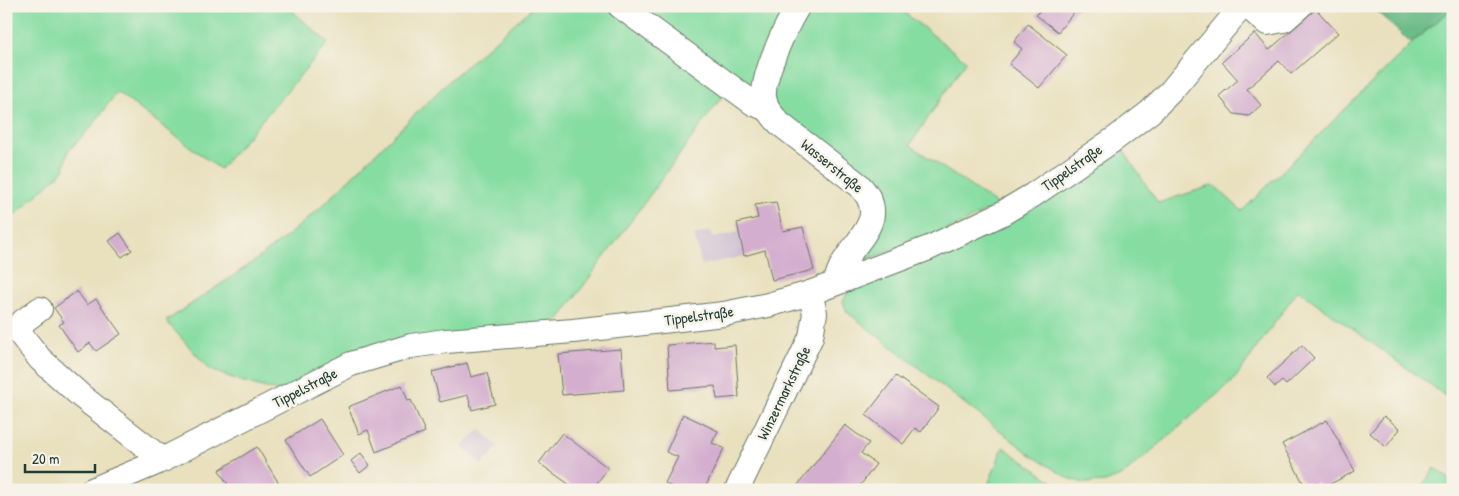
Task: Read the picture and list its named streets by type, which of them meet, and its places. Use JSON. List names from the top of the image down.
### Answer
{
  "streets": {
    "street": ["Wasserstraße", "Tippelstraße", "Winzermarkstraße"]
  },
  "crossings": [
    ["Wasserstraße", "Tippelstraße"],
    ["Tippelstraße", "Winzermarkstraße"]
  ],
  "scale_bar": "20 m"
}
